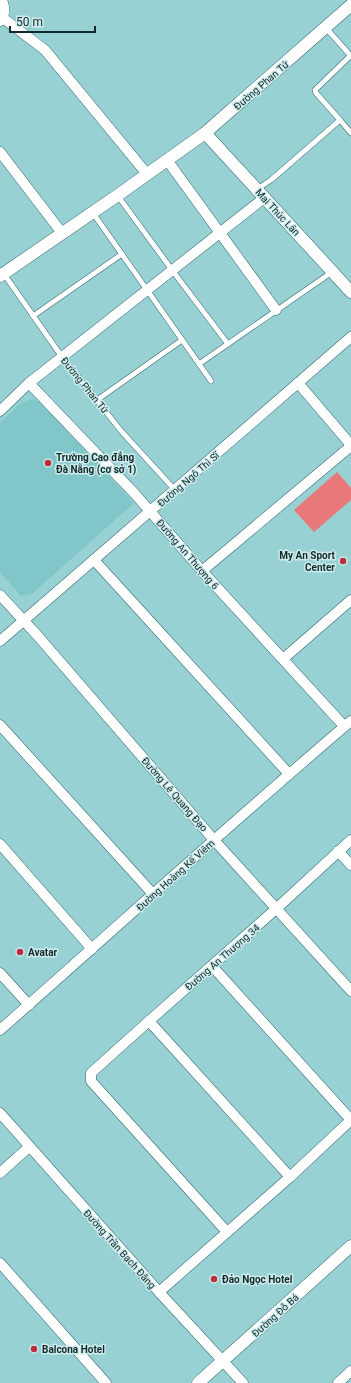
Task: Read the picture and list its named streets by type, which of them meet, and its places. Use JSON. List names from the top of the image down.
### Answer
{
  "streets": {
    "street": [
      "Đường Phan Tứ",
      "Mai Thúc Lân",
      "Đường Ngô Thì Sĩ",
      "Đường An Thượng 6",
      "Đường Lê Quang Đạo",
      "Đường Hoàng Kế Viêm",
      "Đường An Thượng 34",
      "Đường Trần Bạch Đằng",
      "Đường Đỗ Bá"
    ]
  },
  "crossings": [
    ["Đường Phan Tứ", "Mai Thúc Lân"],
    ["Đường Phan Tứ", "Đường Ngô Thì Sĩ"],
    ["Đường Ngô Thì Sĩ", "Đường An Thượng 6"],
    ["Đường Ngô Thì Sĩ", "Đường Lê Quang Đạo"],
    ["Đường An Thượng 6", "Đường Hoàng Kế Viêm"],
    ["Đường Lê Quang Đạo", "Đường Hoàng Kế Viêm"],
    ["Đường Lê Quang Đạo", "Đường An Thượng 34"],
    ["Đường Trần Bạch Đằng", "Đường Đỗ Bá"]
  ],
  "places": [
    "Trường Cao đẳng Đà Nẵng (cơ sở 1)",
    "My An Sport Center",
    "Avatar",
    "Đảo Ngọc Hotel",
    "Balcona Hotel"
  ],
  "scale_bar": "50 m"
}
